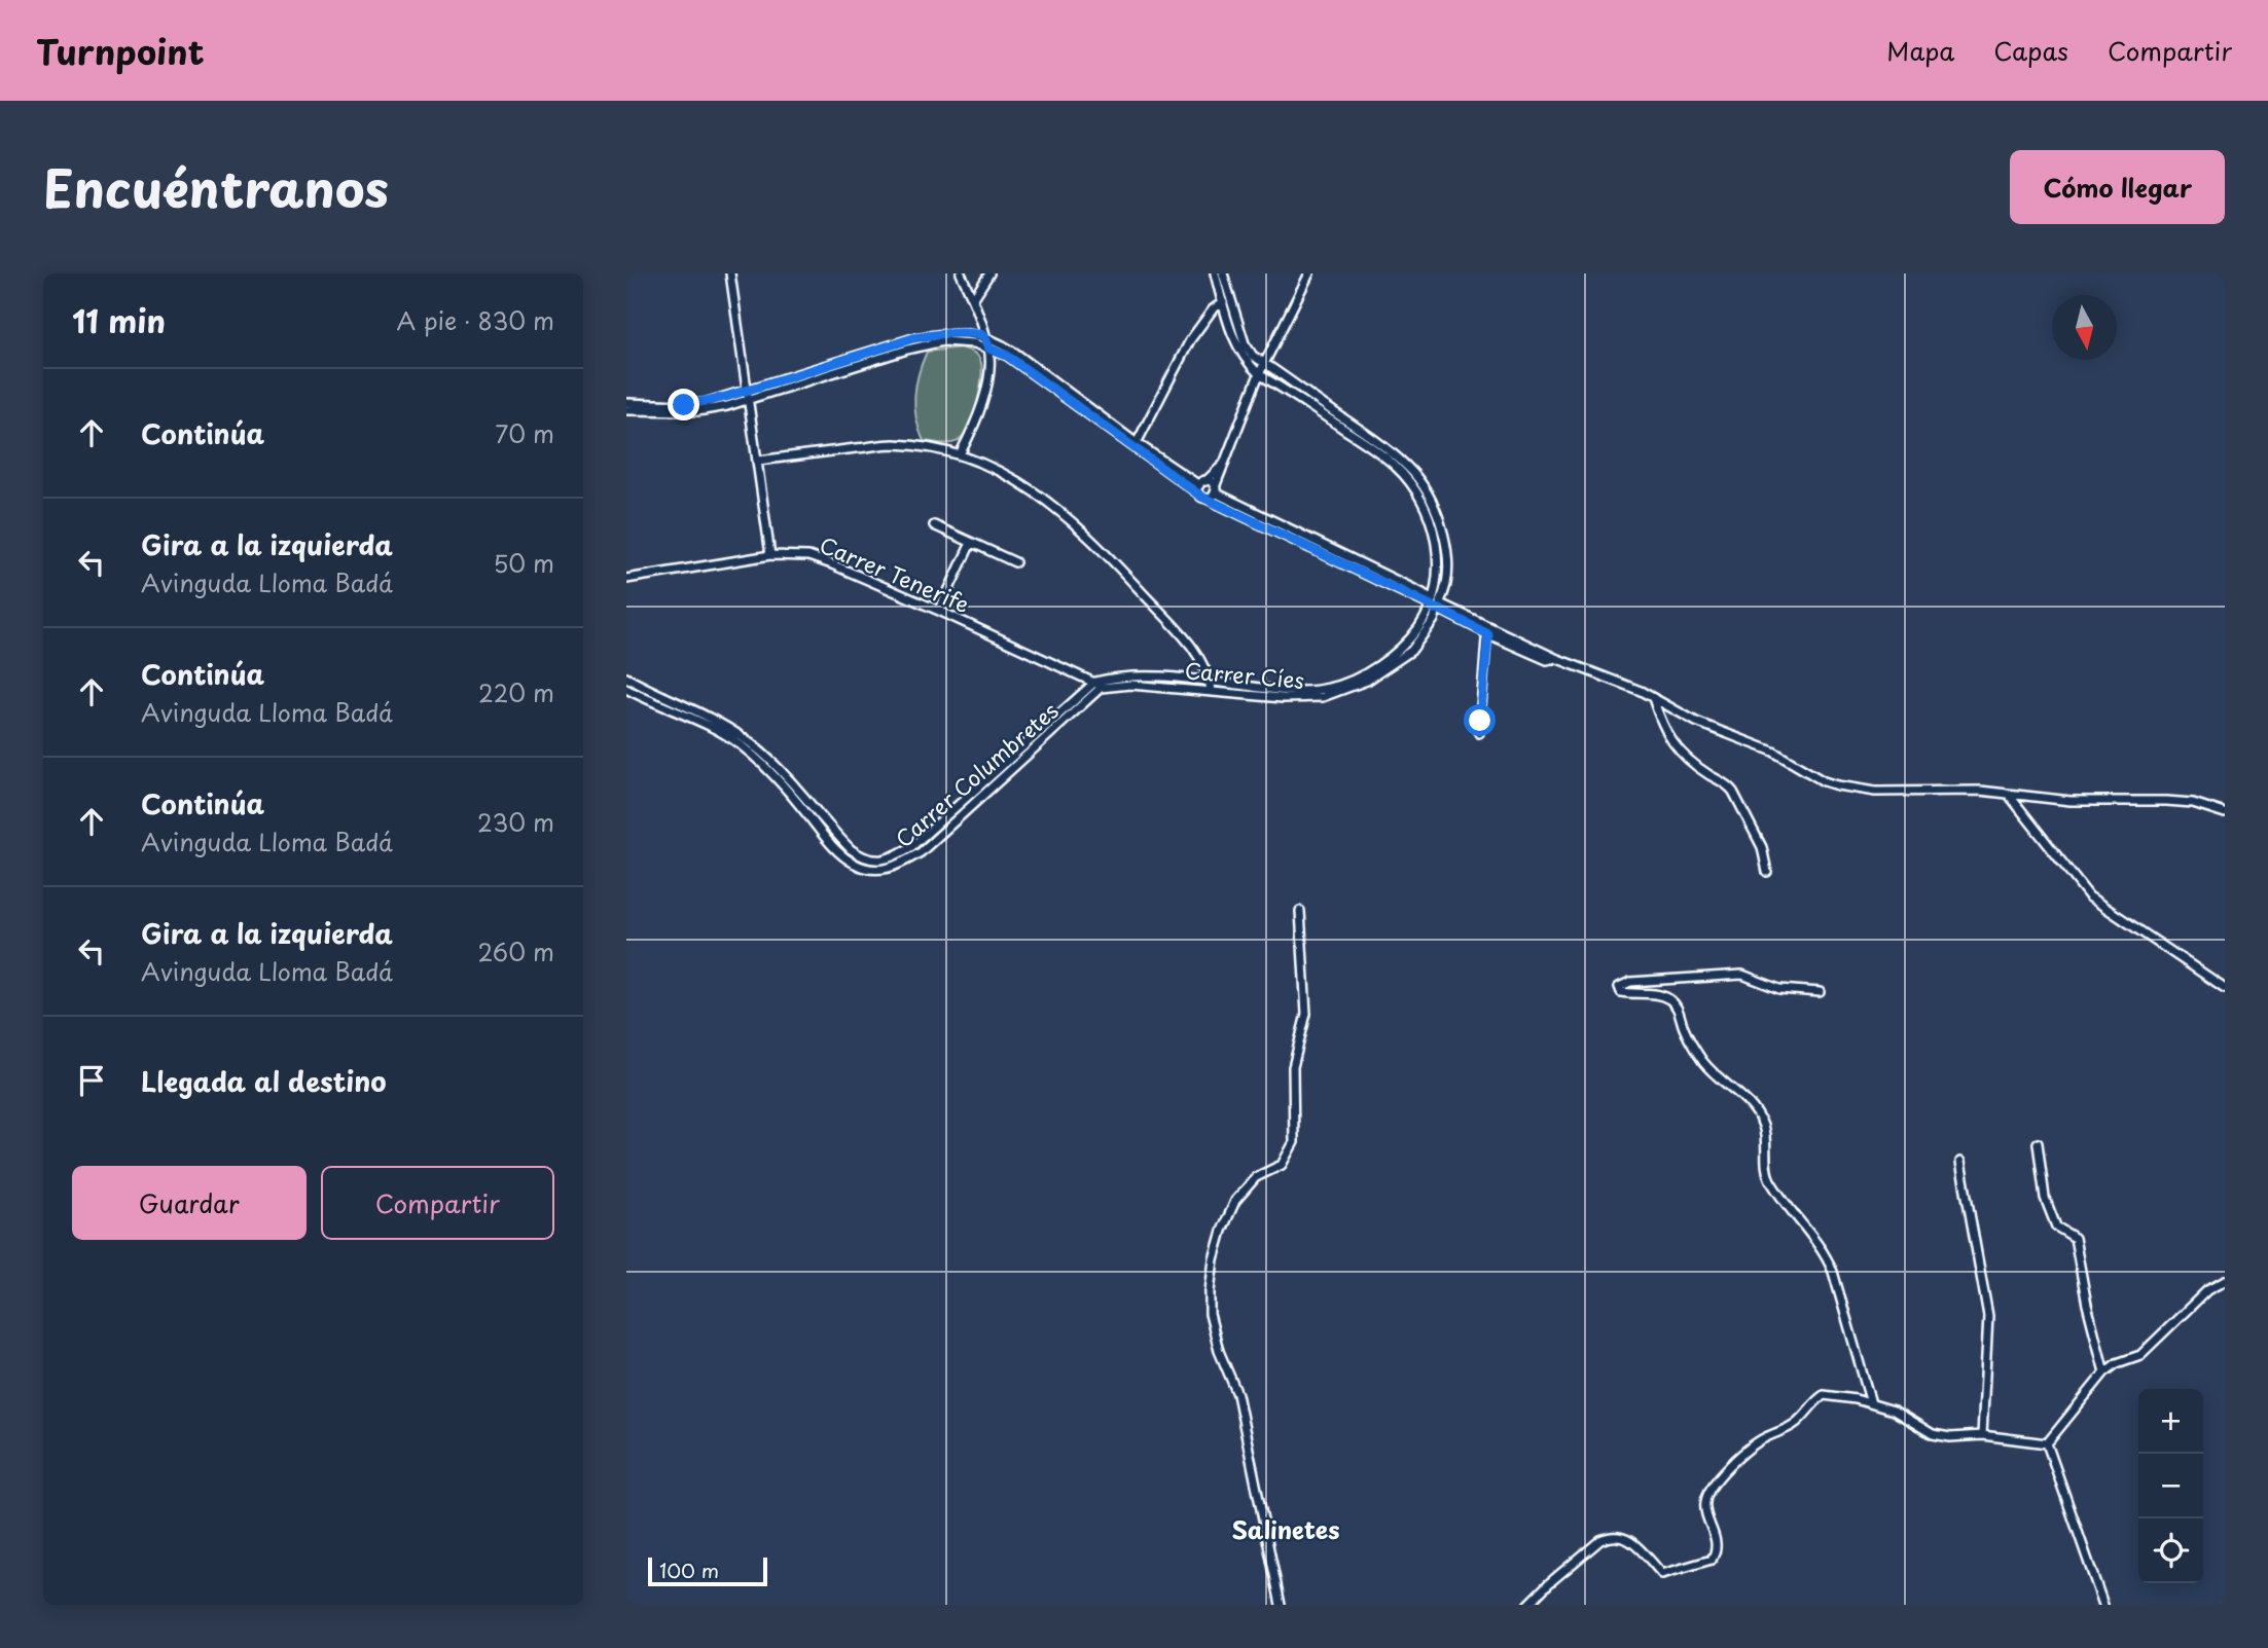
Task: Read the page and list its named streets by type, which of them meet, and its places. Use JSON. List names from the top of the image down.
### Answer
{
  "streets": {
    "street": ["Carrer Tenerife", "Carrer Cíes", "Carrer Columbretes"]
  },
  "crossings": [
    ["Carrer Tenerife", "Carrer Cíes"],
    ["Carrer Tenerife", "Carrer Columbretes"],
    ["Carrer Cíes", "Carrer Columbretes"]
  ],
  "districts": ["Salinetes"],
  "scale_bar": "100 m",
  "north": "bottom",
  "page": {
    "header": "Turnpoint",
    "nav": ["Mapa", "Capas", "Compartir"],
    "title": "Encuéntranos",
    "buttons": [
      "Cómo llegar",
      ["Guardar", "Compartir"]
    ],
    "heading": ["11 min", "A pie · 830 m"],
    "list": [
      ["Continúa", "70 m"],
      ["Gira a la izquierda", "Avinguda Lloma Badá", "50 m"],
      ["Continúa", "Avinguda Lloma Badá", "220 m"],
      ["Continúa", "Avinguda Lloma Badá", "230 m"],
      ["Gira a la izquierda", "Avinguda Lloma Badá", "260 m"],
      "Llegada al destino"
    ],
    "map_buttons": ["+", "−"],
    "scale": "100 m"
  }
}
